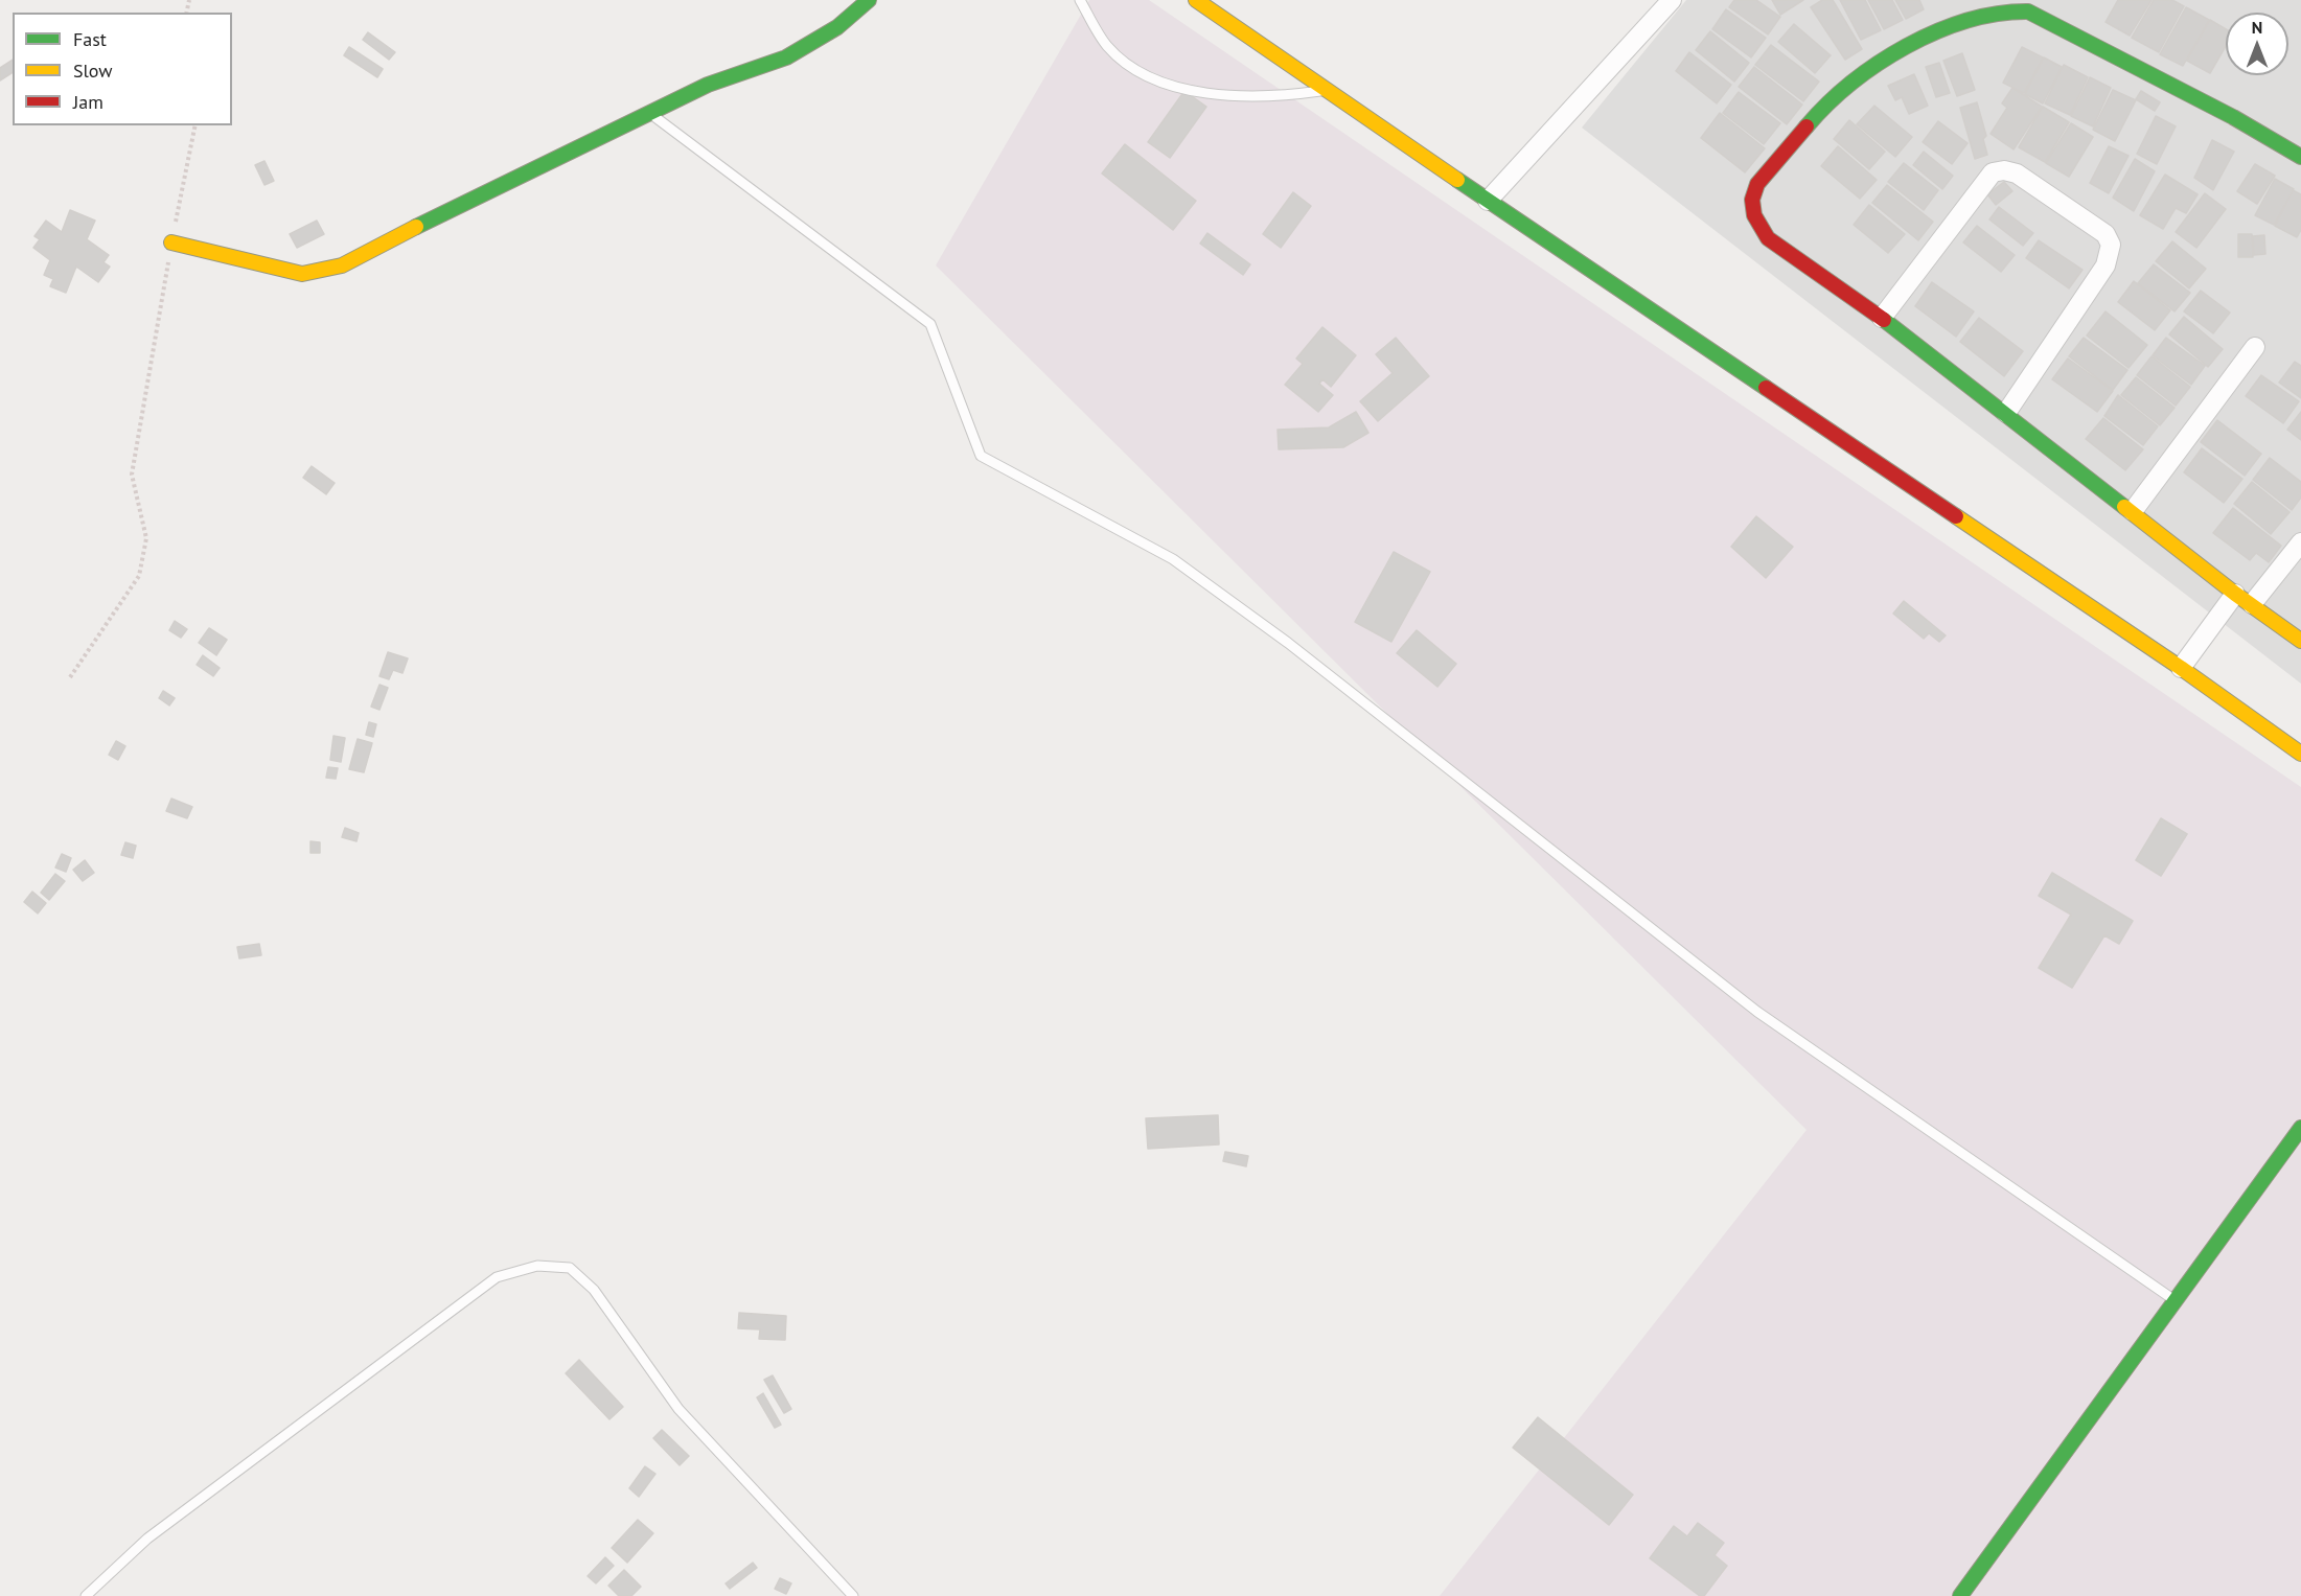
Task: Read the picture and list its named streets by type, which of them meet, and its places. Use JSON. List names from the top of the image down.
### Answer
{
  "legend": ["Fast", "Slow", "Jam"],
  "north": "top"
}
